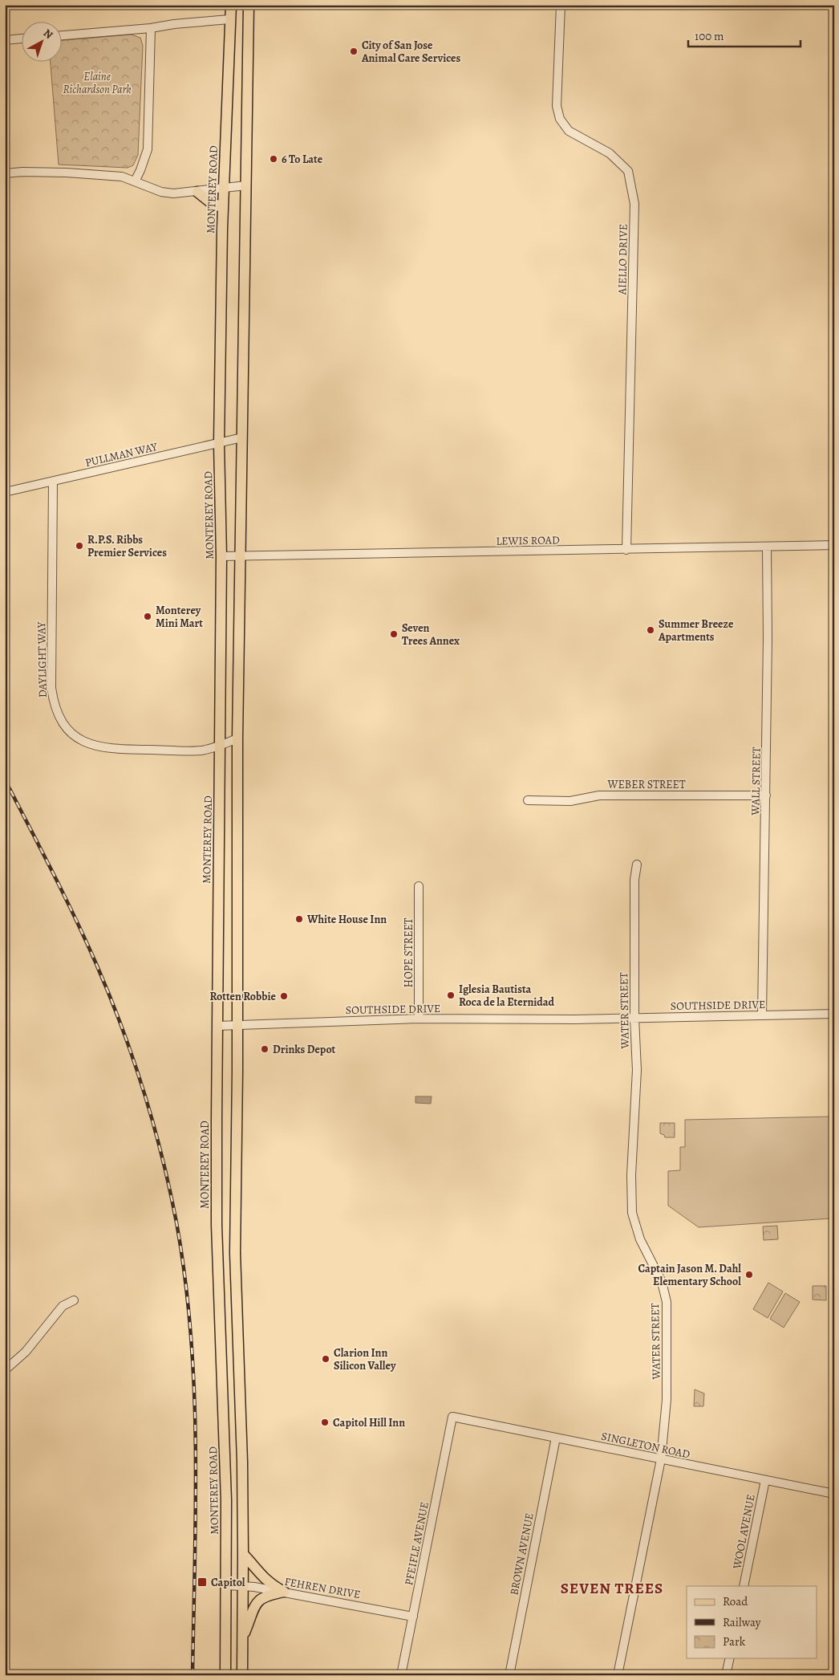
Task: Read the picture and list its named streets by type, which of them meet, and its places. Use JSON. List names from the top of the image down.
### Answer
{
  "streets": {
    "main road": ["MONTEREY ROAD"],
    "street": [
      "AIELLO DRIVE",
      "PULLMAN WAY",
      "LEWIS ROAD",
      "DAYLIGHT WAY",
      "WALL STREET",
      "WEBER STREET",
      "HOPE STREET",
      "SOUTHSIDE DRIVE",
      "WATER STREET",
      "SINGLETON ROAD",
      "WOOL AVENUE",
      "PFEIFLE AVENUE",
      "BROWN AVENUE",
      "FEHREN DRIVE"
    ]
  },
  "crossings": [
    ["MONTEREY ROAD", "PULLMAN WAY"],
    ["MONTEREY ROAD", "LEWIS ROAD"],
    ["MONTEREY ROAD", "DAYLIGHT WAY"],
    ["MONTEREY ROAD", "SOUTHSIDE DRIVE"],
    ["MONTEREY ROAD", "FEHREN DRIVE"],
    ["AIELLO DRIVE", "LEWIS ROAD"],
    ["PULLMAN WAY", "DAYLIGHT WAY"],
    ["LEWIS ROAD", "WALL STREET"],
    ["WALL STREET", "WEBER STREET"],
    ["WALL STREET", "SOUTHSIDE DRIVE"],
    ["HOPE STREET", "SOUTHSIDE DRIVE"],
    ["SOUTHSIDE DRIVE", "WATER STREET"],
    ["WATER STREET", "SINGLETON ROAD"],
    ["SINGLETON ROAD", "WOOL AVENUE"],
    ["SINGLETON ROAD", "PFEIFLE AVENUE"],
    ["SINGLETON ROAD", "BROWN AVENUE"],
    ["PFEIFLE AVENUE", "FEHREN DRIVE"]
  ],
  "districts": ["SEVEN TREES"],
  "parks": ["Elaine Richardson Park"],
  "places": {
    "other": [
      "City of San Jose Animal Care Services",
      "6 To Late",
      "R.P.S. Ribbs Premier Services",
      "Monterey Mini Mart",
      "Summer Breeze Apartments",
      "Seven Trees Annex",
      "White House Inn",
      "Iglesia Bautista Roca de la Eternidad",
      "Rotten Robbie",
      "Drinks Depot",
      "Captain Jason M. Dahl Elementary School",
      "Clarion Inn Silicon Valley",
      "Capitol Hill Inn"
    ],
    "transit": ["Capitol"]
  },
  "legend": ["Road", "Railway", "Park"],
  "scale_bar": "100 m",
  "north": "top right"
}
